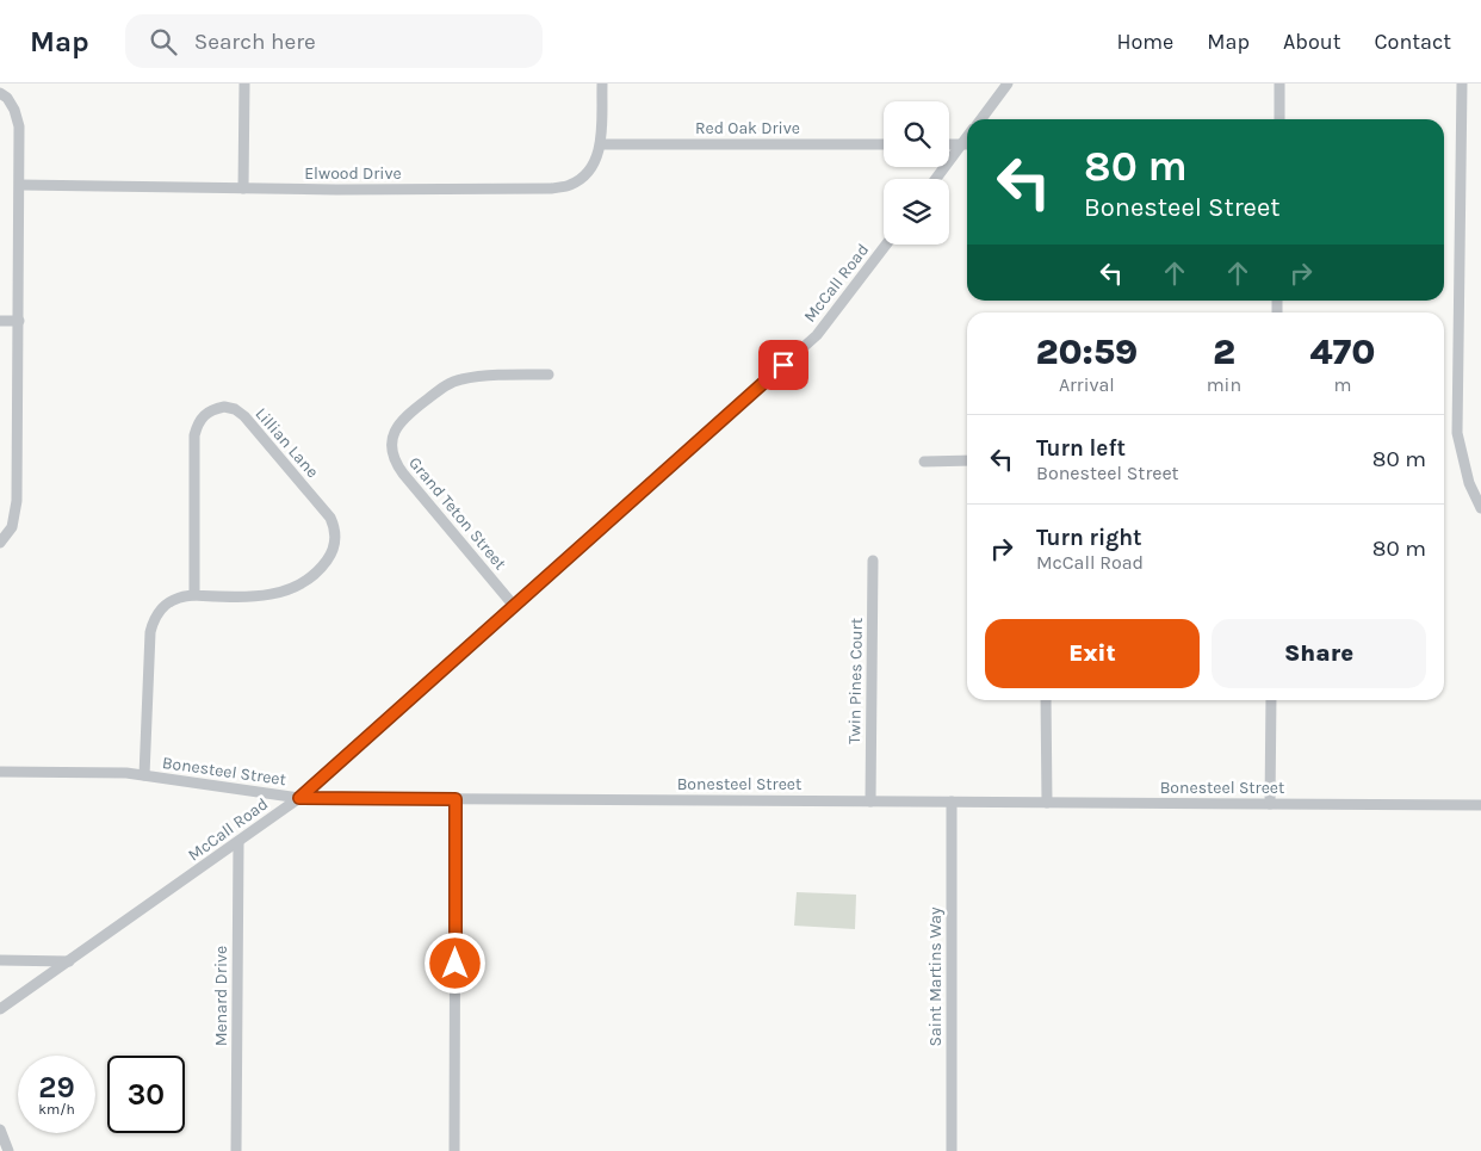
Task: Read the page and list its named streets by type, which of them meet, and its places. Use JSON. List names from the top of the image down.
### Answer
{
  "streets": {
    "street": [
      "Red Oak Drive",
      "Elwood Drive",
      "McCall Road",
      "Lillian Lane",
      "Grand Teton Street",
      "Twin Pines Court",
      "Bonesteel Street",
      "Saint Martins Way",
      "Menard Drive"
    ]
  },
  "crossings": [
    ["Red Oak Drive", "Elwood Drive"],
    ["McCall Road", "Grand Teton Street"],
    ["McCall Road", "Bonesteel Street"],
    ["McCall Road", "Menard Drive"],
    ["Lillian Lane", "Bonesteel Street"],
    ["Twin Pines Court", "Bonesteel Street"],
    ["Bonesteel Street", "Saint Martins Way"]
  ],
  "page": {
    "header": "Map",
    "search": "Search here",
    "nav": [
      "Home",
      "Map",
      "About",
      "Contact"
    ],
    "turn": ["80 m", "Bonesteel Street"],
    "eta": [
      "20:59",
      "Arrival",
      "2",
      "min",
      "470",
      "m"
    ],
    "list": [
      {
        "name": "Turn left",
        "note": "Bonesteel Street",
        "value": "80 m"
      },
      {
        "name": "Turn right",
        "note": "McCall Road",
        "value": "80 m"
      }
    ],
    "buttons": ["Exit", "Share"],
    "speed": "29 km/h",
    "limit": "30"
  }
}
